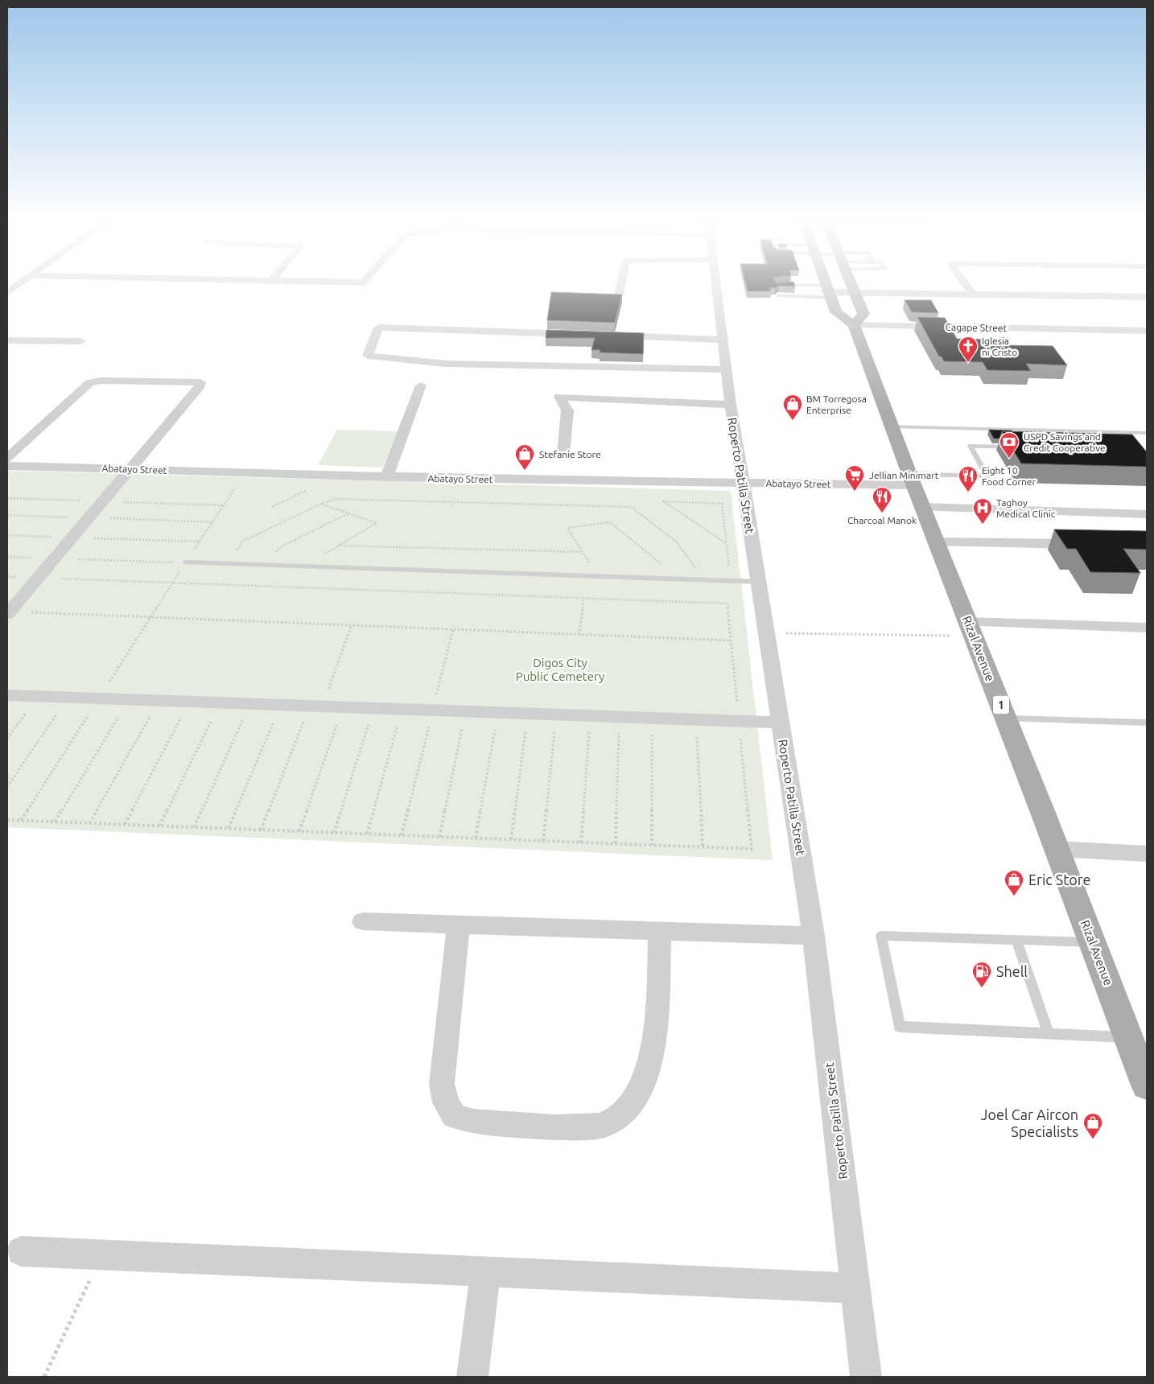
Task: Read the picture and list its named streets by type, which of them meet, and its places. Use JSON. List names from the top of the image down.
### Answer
{
  "streets": {
    "main road": ["Rizal Avenue", "1"],
    "street": ["Cagape Street", "Abatayo Street", "Roperto Patilla Street"]
  },
  "crossings": [
    ["Cagape Street", "Rizal Avenue"],
    ["Abatayo Street", "Roperto Patilla Street"],
    ["Abatayo Street", "Rizal Avenue"]
  ],
  "parks": ["Digos City Public Cemetery"],
  "places": {
    "church": ["Iglesia ni Cristo"],
    "shop": [
      "BM Torregosa Enterprise",
      "Stefanie Store",
      "Eric Store",
      "Joel Car Aircon Specialists"
    ],
    "bank": ["USPD Savings and Credit Cooperative"],
    "supermarket": ["Jellian Minimart"],
    "restaurant": ["Eight 10 Food Corner", "Charcoal Manok"],
    "hospital": ["Taghoy Medical Clinic"],
    "fuel station": ["Shell"]
  }
}
